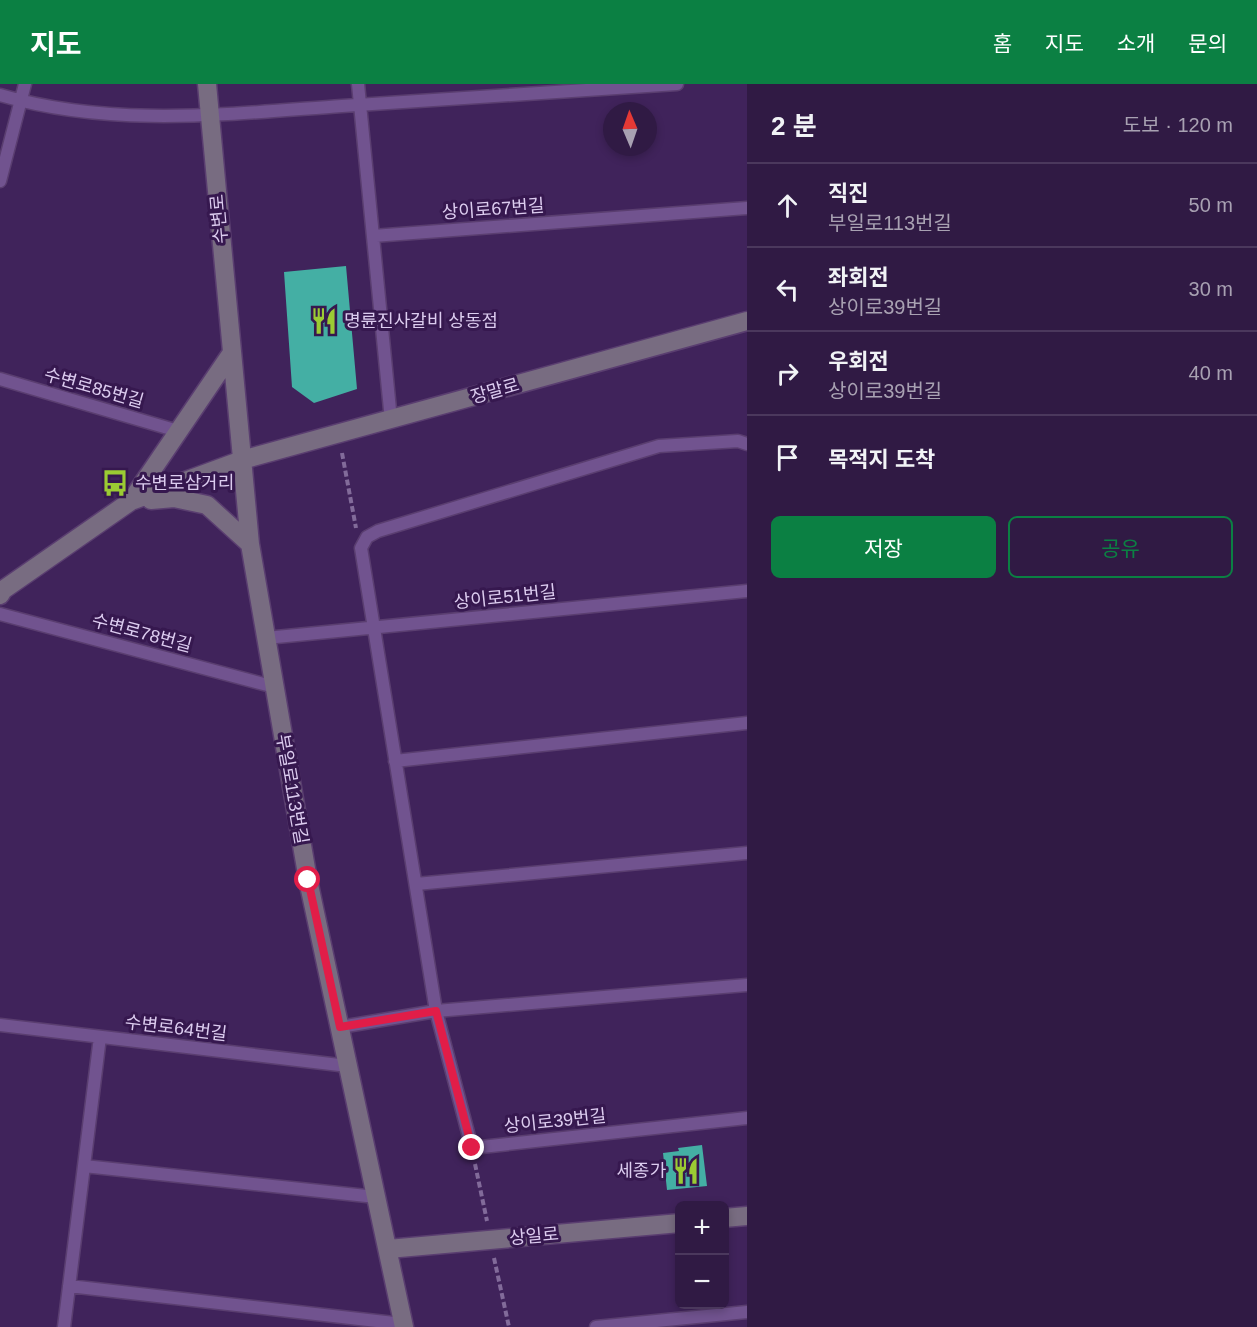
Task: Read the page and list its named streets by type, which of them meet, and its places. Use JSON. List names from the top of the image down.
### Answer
{
  "streets": {
    "street": [
      "수변로",
      "장말로",
      "부일로113번길",
      "상일로"
    ],
    "lane": [
      "상이로67번길",
      "수변로85번길",
      "상이로51번길",
      "수변로78번길",
      "수변로64번길",
      "상이로39번길"
    ]
  },
  "crossings": [
    ["수변로", "장말로"],
    ["수변로", "부일로113번길"],
    ["장말로", "부일로113번길"],
    ["상이로51번길", "부일로113번길"],
    ["상이로51번길", "상이로39번길"],
    ["수변로78번길", "부일로113번길"],
    ["부일로113번길", "수변로64번길"],
    ["부일로113번길", "상일로"]
  ],
  "places": {
    "restaurant": ["명륜진사갈비 상동점", "세종가"],
    "bus stop": ["수변로삼거리"]
  },
  "north": "top",
  "page": {
    "header": "지도",
    "nav": [
      "홈",
      "지도",
      "소개",
      "문의"
    ],
    "heading": ["2 분", "도보 · 120 m"],
    "list": [
      ["직진", "부일로113번길", "50 m"],
      ["좌회전", "상이로39번길", "30 m"],
      ["우회전", "상이로39번길", "40 m"],
      "목적지 도착"
    ],
    "buttons": ["저장", "공유"],
    "map_buttons": ["+", "−"]
  }
}
